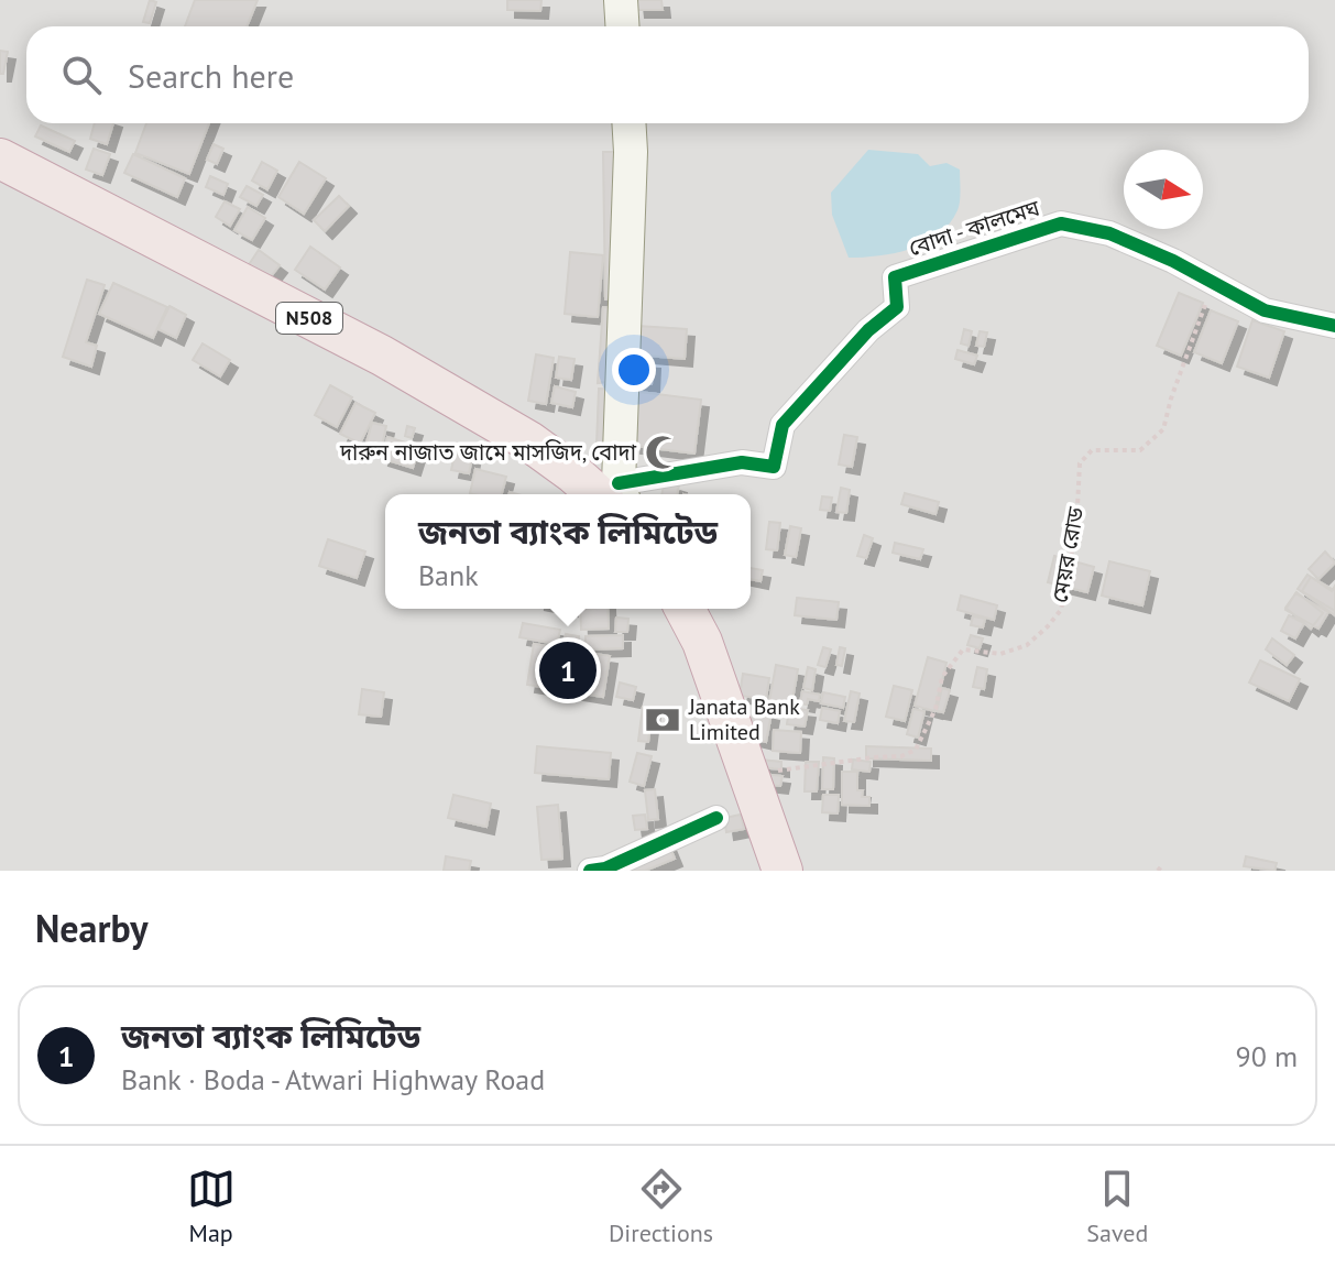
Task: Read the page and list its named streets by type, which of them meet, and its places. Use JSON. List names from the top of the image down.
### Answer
{
  "streets": {
    "highway": ["N508"],
    "street": ["বোদা - কালমেঘ"],
    "path": ["মেয়র রোড"]
  },
  "crossings": [
    ["বোদা - কালমেঘ", "মেয়র রোড"]
  ],
  "places": {
    "mosque": ["দারুন নাজাত জামে মাসজিদ, বোদা"],
    "bank": ["Janata Bank Limited"]
  },
  "north": "right",
  "page": {
    "search": "Search here",
    "popup": ["জনতা ব্যাংক লিমিটেড", "Bank"],
    "pins": "1",
    "heading": "Nearby",
    "list": [
      {
        "mark": "1",
        "name": "জনতা ব্যাংক লিমিটেড",
        "note": "Bank · Boda - Atwari Highway Road",
        "value": "90 m"
      }
    ],
    "nav": ["Map", "Directions", "Saved"]
  }
}
